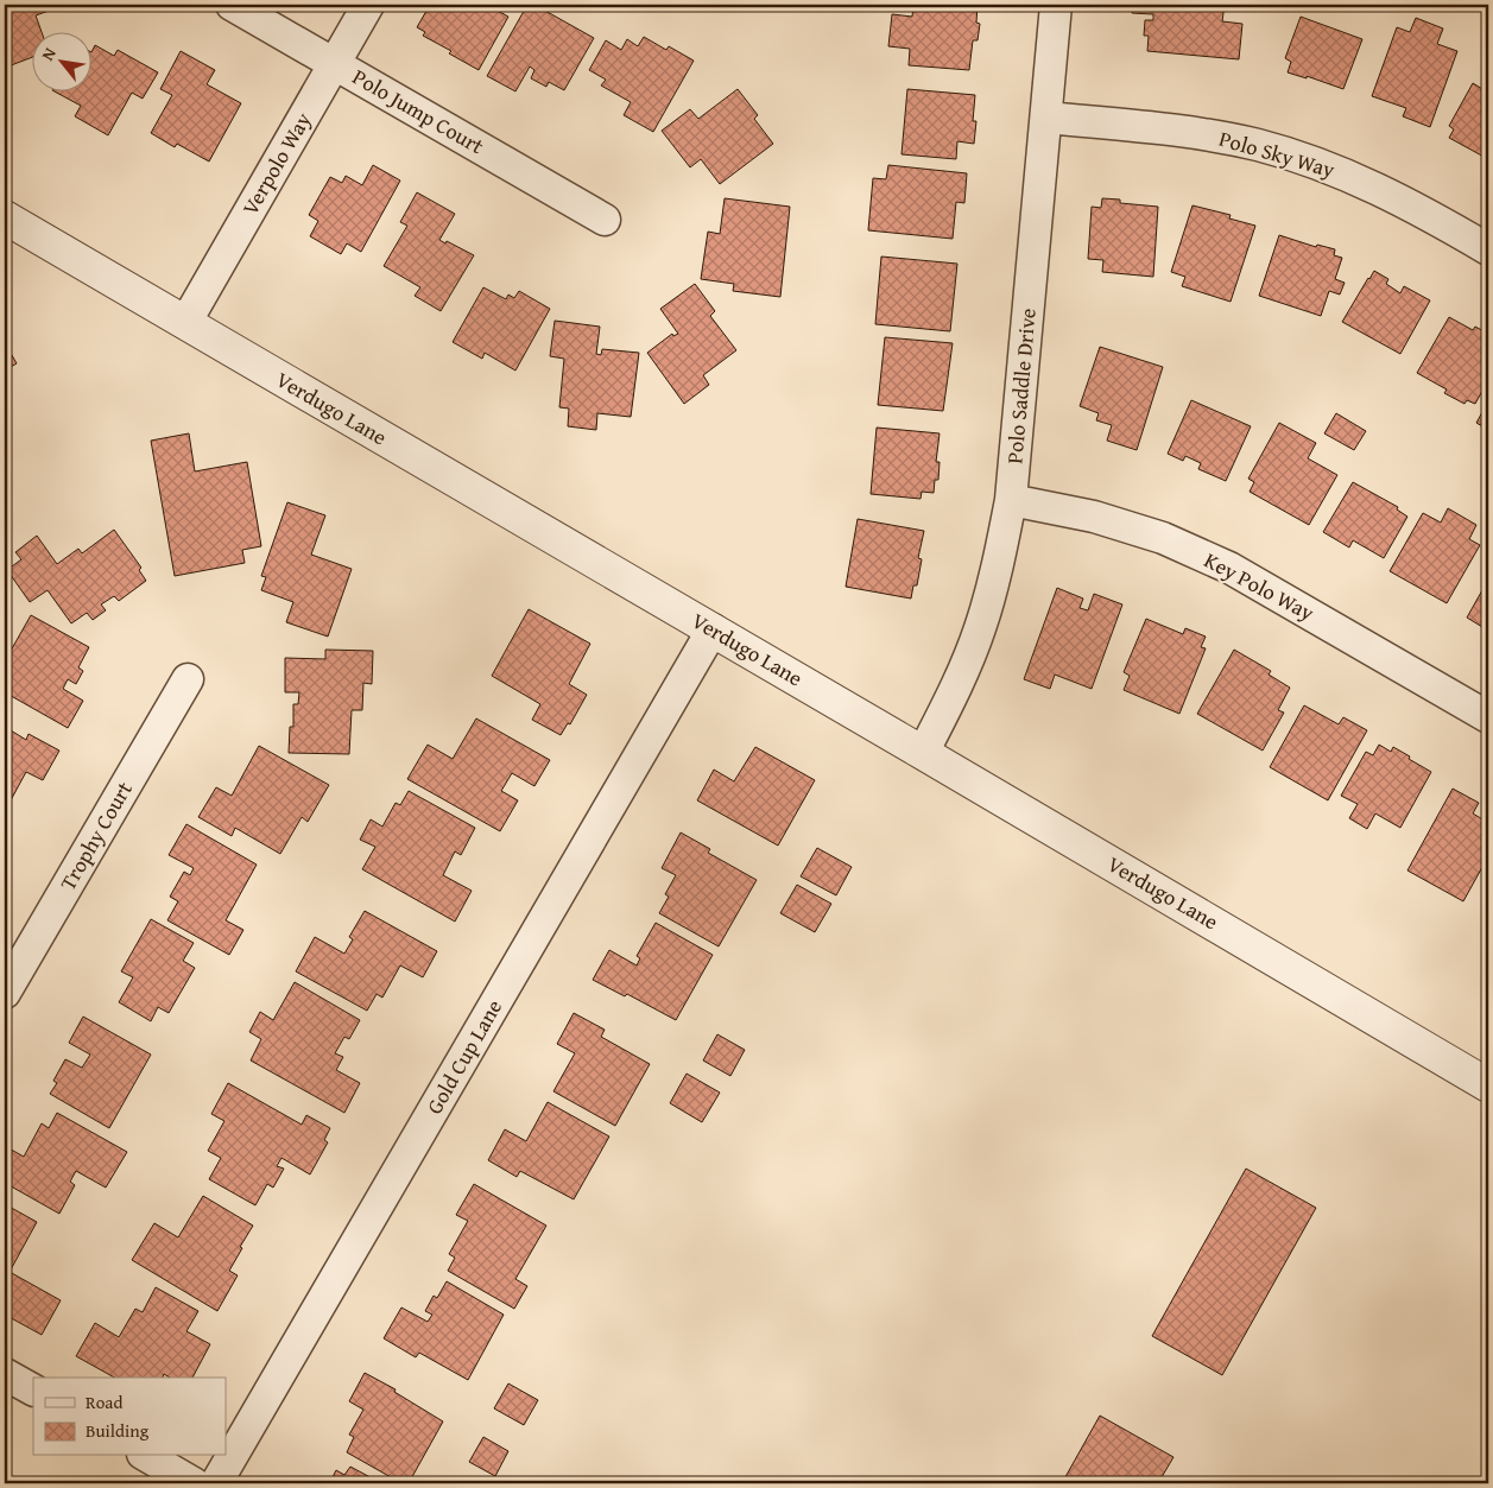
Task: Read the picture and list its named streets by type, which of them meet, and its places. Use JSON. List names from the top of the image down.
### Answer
{
  "streets": {
    "street": [
      "Polo Jump Court",
      "Polo Sky Way",
      "Verpolo Way",
      "Polo Saddle Drive",
      "Verdugo Lane",
      "Key Polo Way",
      "Trophy Court",
      "Gold Cup Lane"
    ]
  },
  "crossings": [
    ["Polo Jump Court", "Verpolo Way"],
    ["Polo Sky Way", "Polo Saddle Drive"],
    ["Verpolo Way", "Verdugo Lane"],
    ["Polo Saddle Drive", "Verdugo Lane"],
    ["Polo Saddle Drive", "Key Polo Way"],
    ["Verdugo Lane", "Gold Cup Lane"]
  ],
  "legend": ["Road", "Building"],
  "north": "top left"
}
